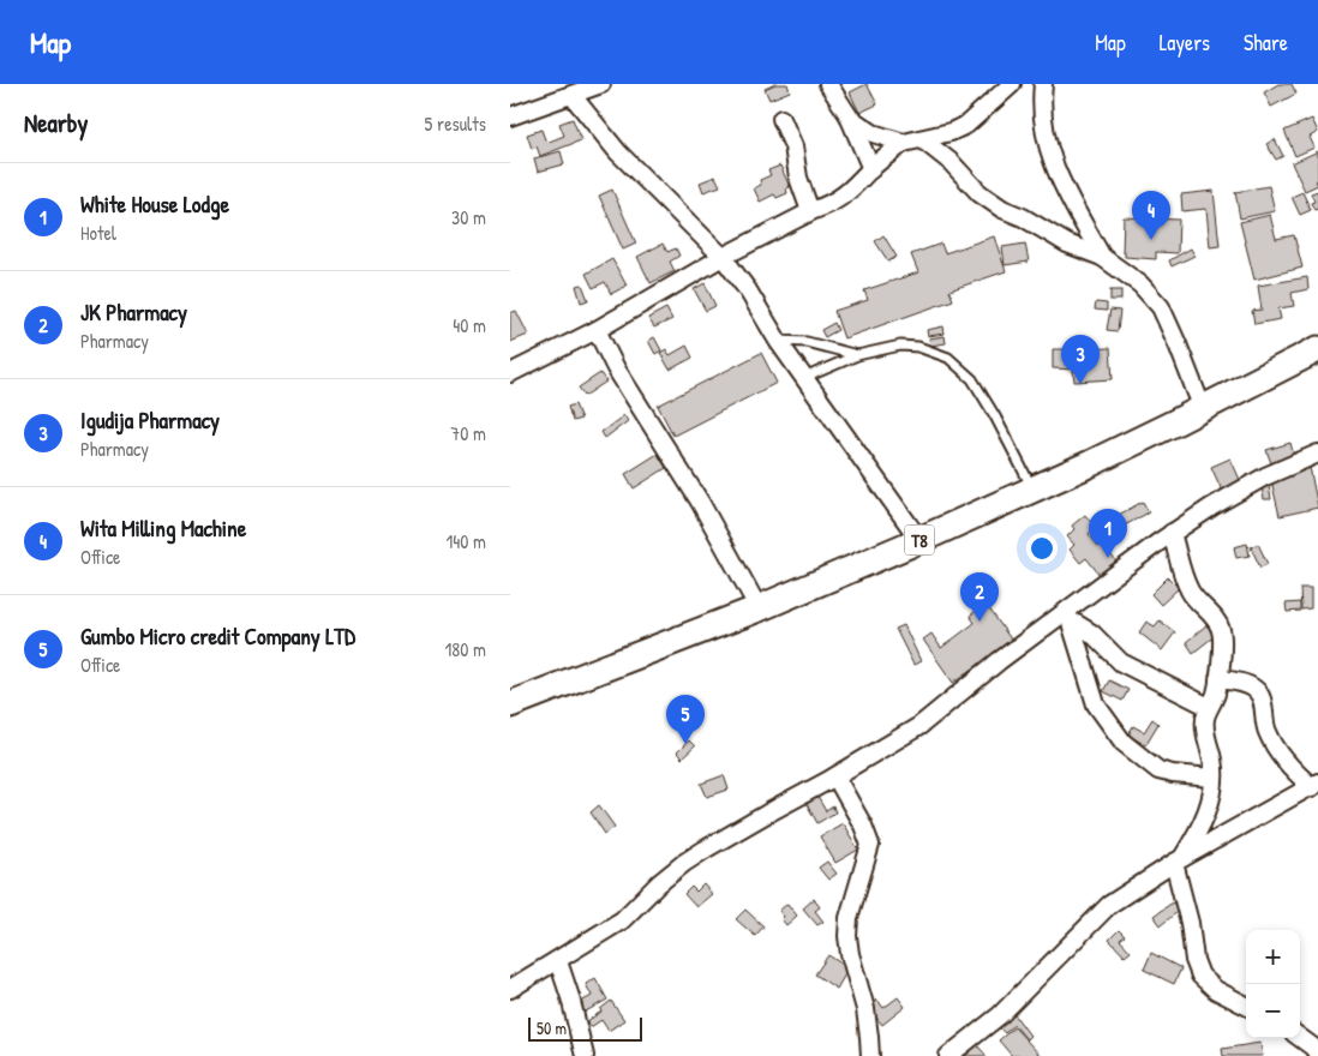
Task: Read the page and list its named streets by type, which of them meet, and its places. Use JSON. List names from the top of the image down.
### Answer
{
  "streets": {
    "main road": ["T8"]
  },
  "scale_bar": "50 m",
  "page": {
    "header": "Map",
    "nav": ["Map", "Layers", "Share"],
    "heading": ["Nearby", "5 results"],
    "list": [
      {
        "mark": "1",
        "name": "White House Lodge",
        "note": "Hotel",
        "value": "30 m"
      },
      {
        "mark": "2",
        "name": "JK Pharmacy",
        "note": "Pharmacy",
        "value": "40 m"
      },
      {
        "mark": "3",
        "name": "Igudija Pharmacy",
        "note": "Pharmacy",
        "value": "70 m"
      },
      {
        "mark": "4",
        "name": "Wita Milling Machine",
        "note": "Office",
        "value": "140 m"
      },
      {
        "mark": "5",
        "name": "Gumbo Micro credit Company LTD",
        "note": "Office",
        "value": "180 m"
      }
    ],
    "pins": [
      "4",
      "3",
      "1",
      "2",
      "5"
    ],
    "map_buttons": ["+", "−"],
    "scale": "50 m"
  }
}
